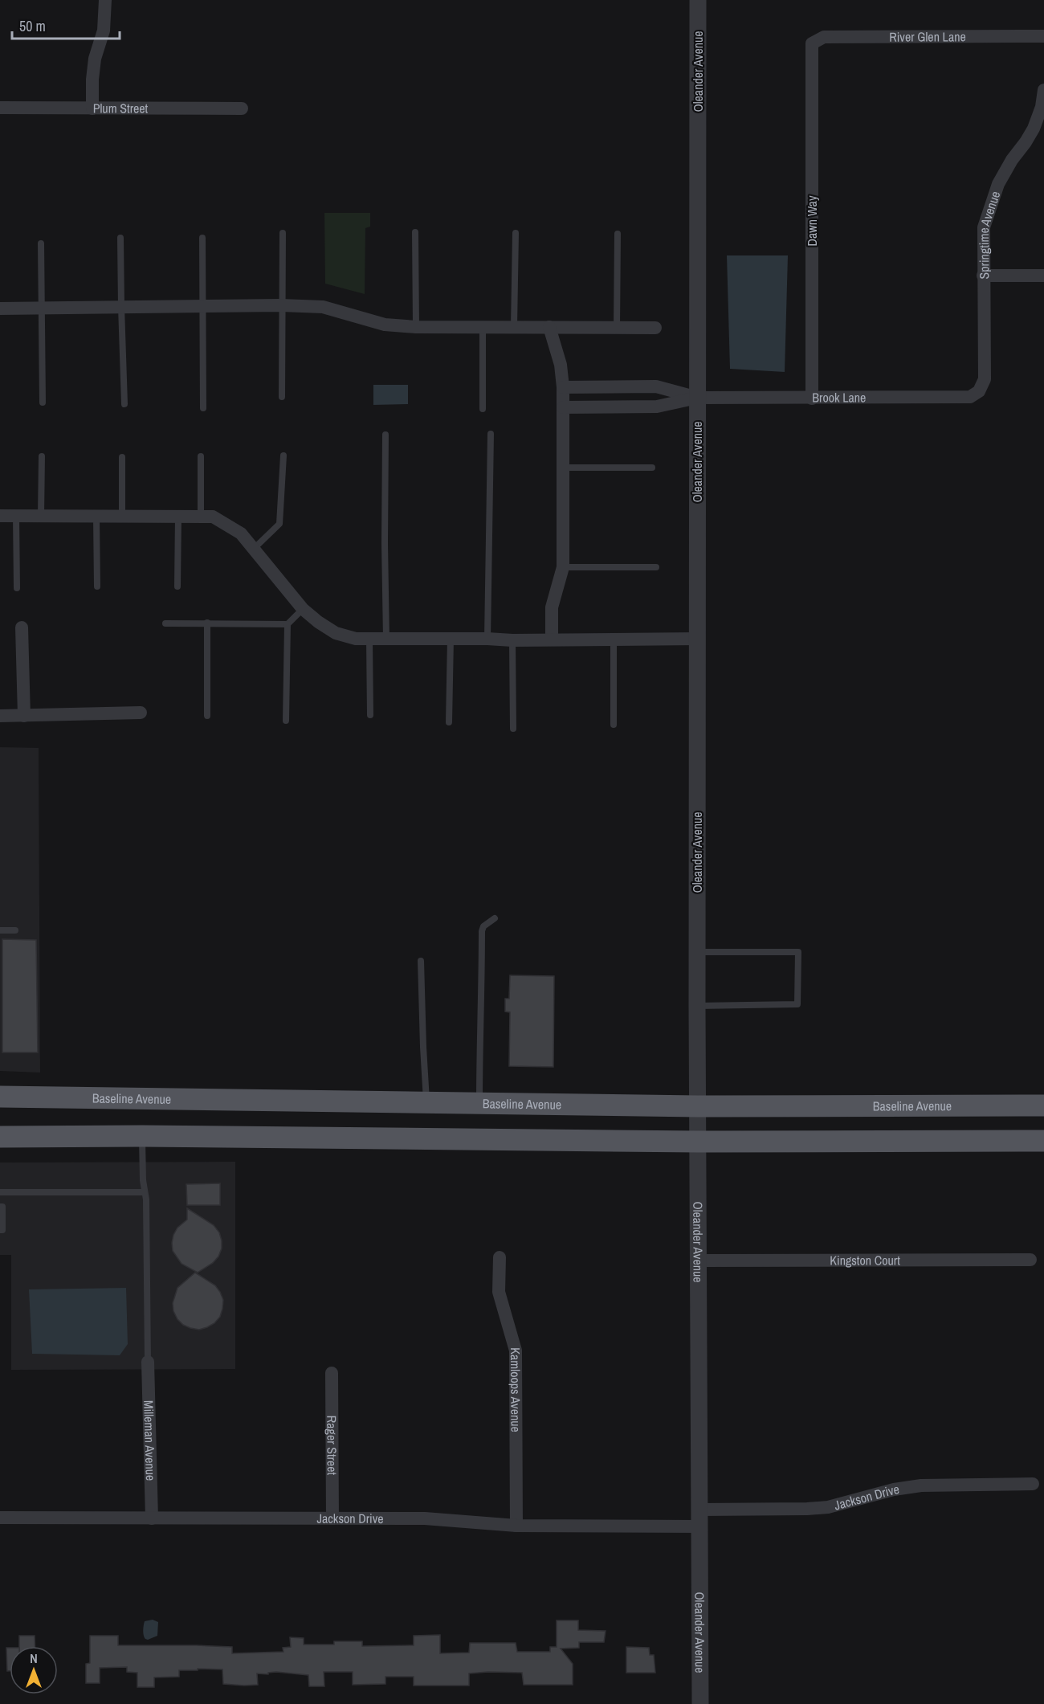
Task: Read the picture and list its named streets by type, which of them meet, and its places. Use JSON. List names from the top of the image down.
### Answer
{
  "streets": {
    "main road": ["Baseline Avenue"],
    "street": [
      "River Glen Lane",
      "Oleander Avenue",
      "Plum Street",
      "Dawn Way",
      "Springtime Avenue",
      "Brook Lane",
      "Kingston Court",
      "Kamloops Avenue",
      "Milleman Avenue",
      "Rager Street",
      "Jackson Drive"
    ]
  },
  "crossings": [
    ["River Glen Lane", "Dawn Way"],
    ["Oleander Avenue", "Brook Lane"],
    ["Oleander Avenue", "Baseline Avenue"],
    ["Oleander Avenue", "Kingston Court"],
    ["Oleander Avenue", "Jackson Drive"],
    ["Dawn Way", "Brook Lane"],
    ["Springtime Avenue", "Brook Lane"],
    ["Kamloops Avenue", "Jackson Drive"],
    ["Milleman Avenue", "Jackson Drive"],
    ["Rager Street", "Jackson Drive"]
  ],
  "scale_bar": "50 m",
  "north": "top"
}
